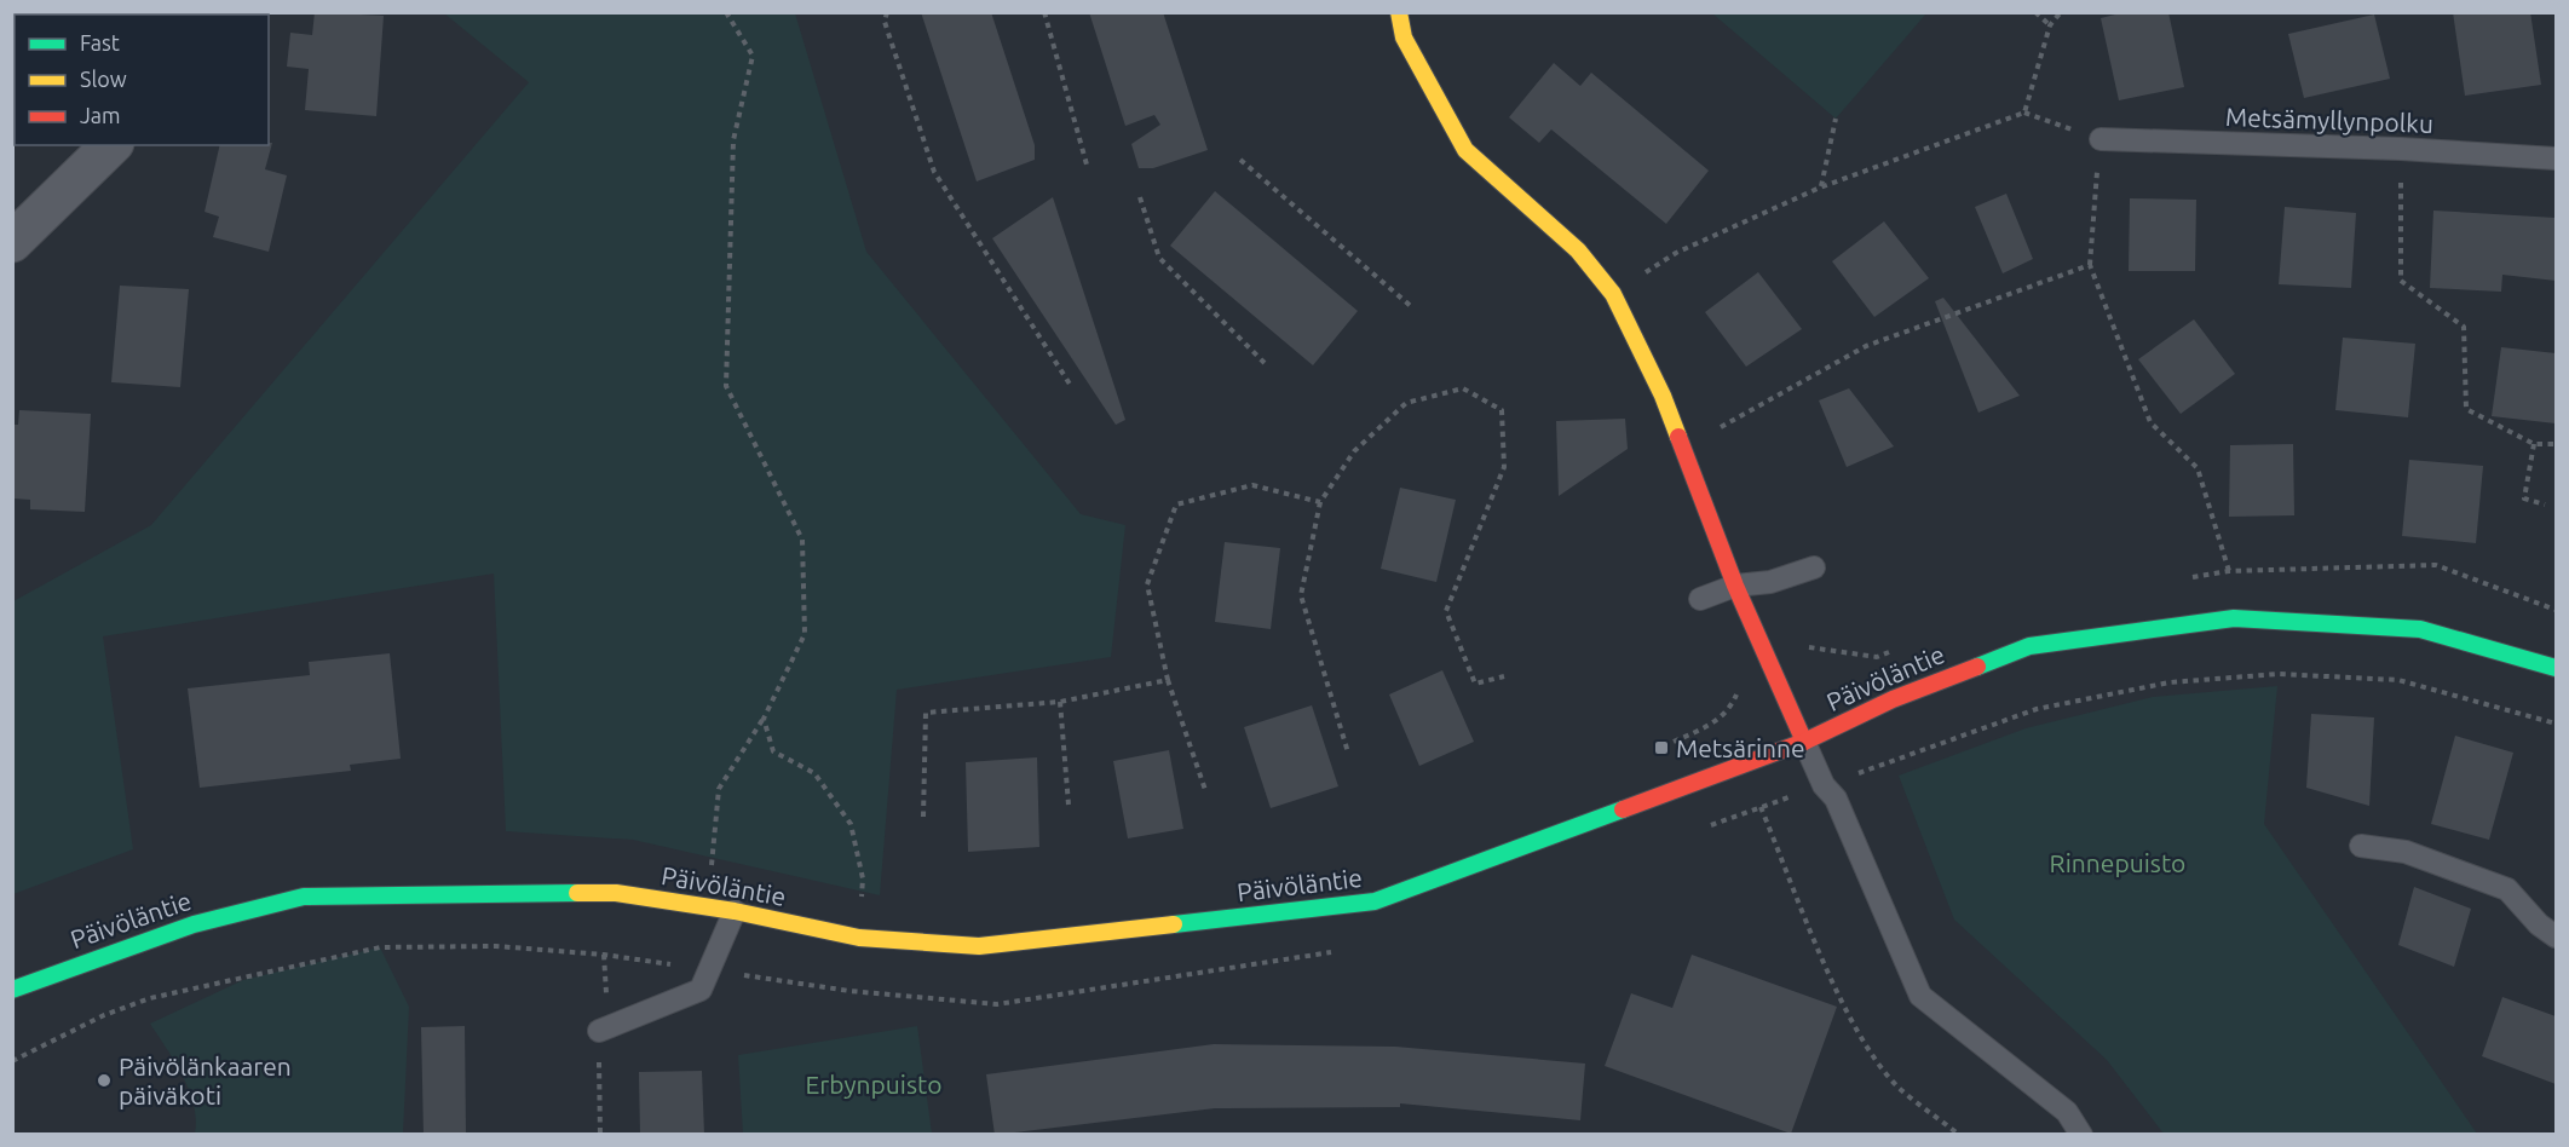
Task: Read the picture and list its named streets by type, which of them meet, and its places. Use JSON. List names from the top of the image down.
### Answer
{
  "streets": {
    "street": ["Päivöläntie"],
    "lane": ["Metsämyllynpolku"]
  },
  "parks": ["Rinnepuisto", "Erbynpuisto"],
  "places": {
    "transit": ["Metsärinne"],
    "other": ["Päivölänkaaren päiväkoti"]
  },
  "legend": ["Fast", "Slow", "Jam"]
}
